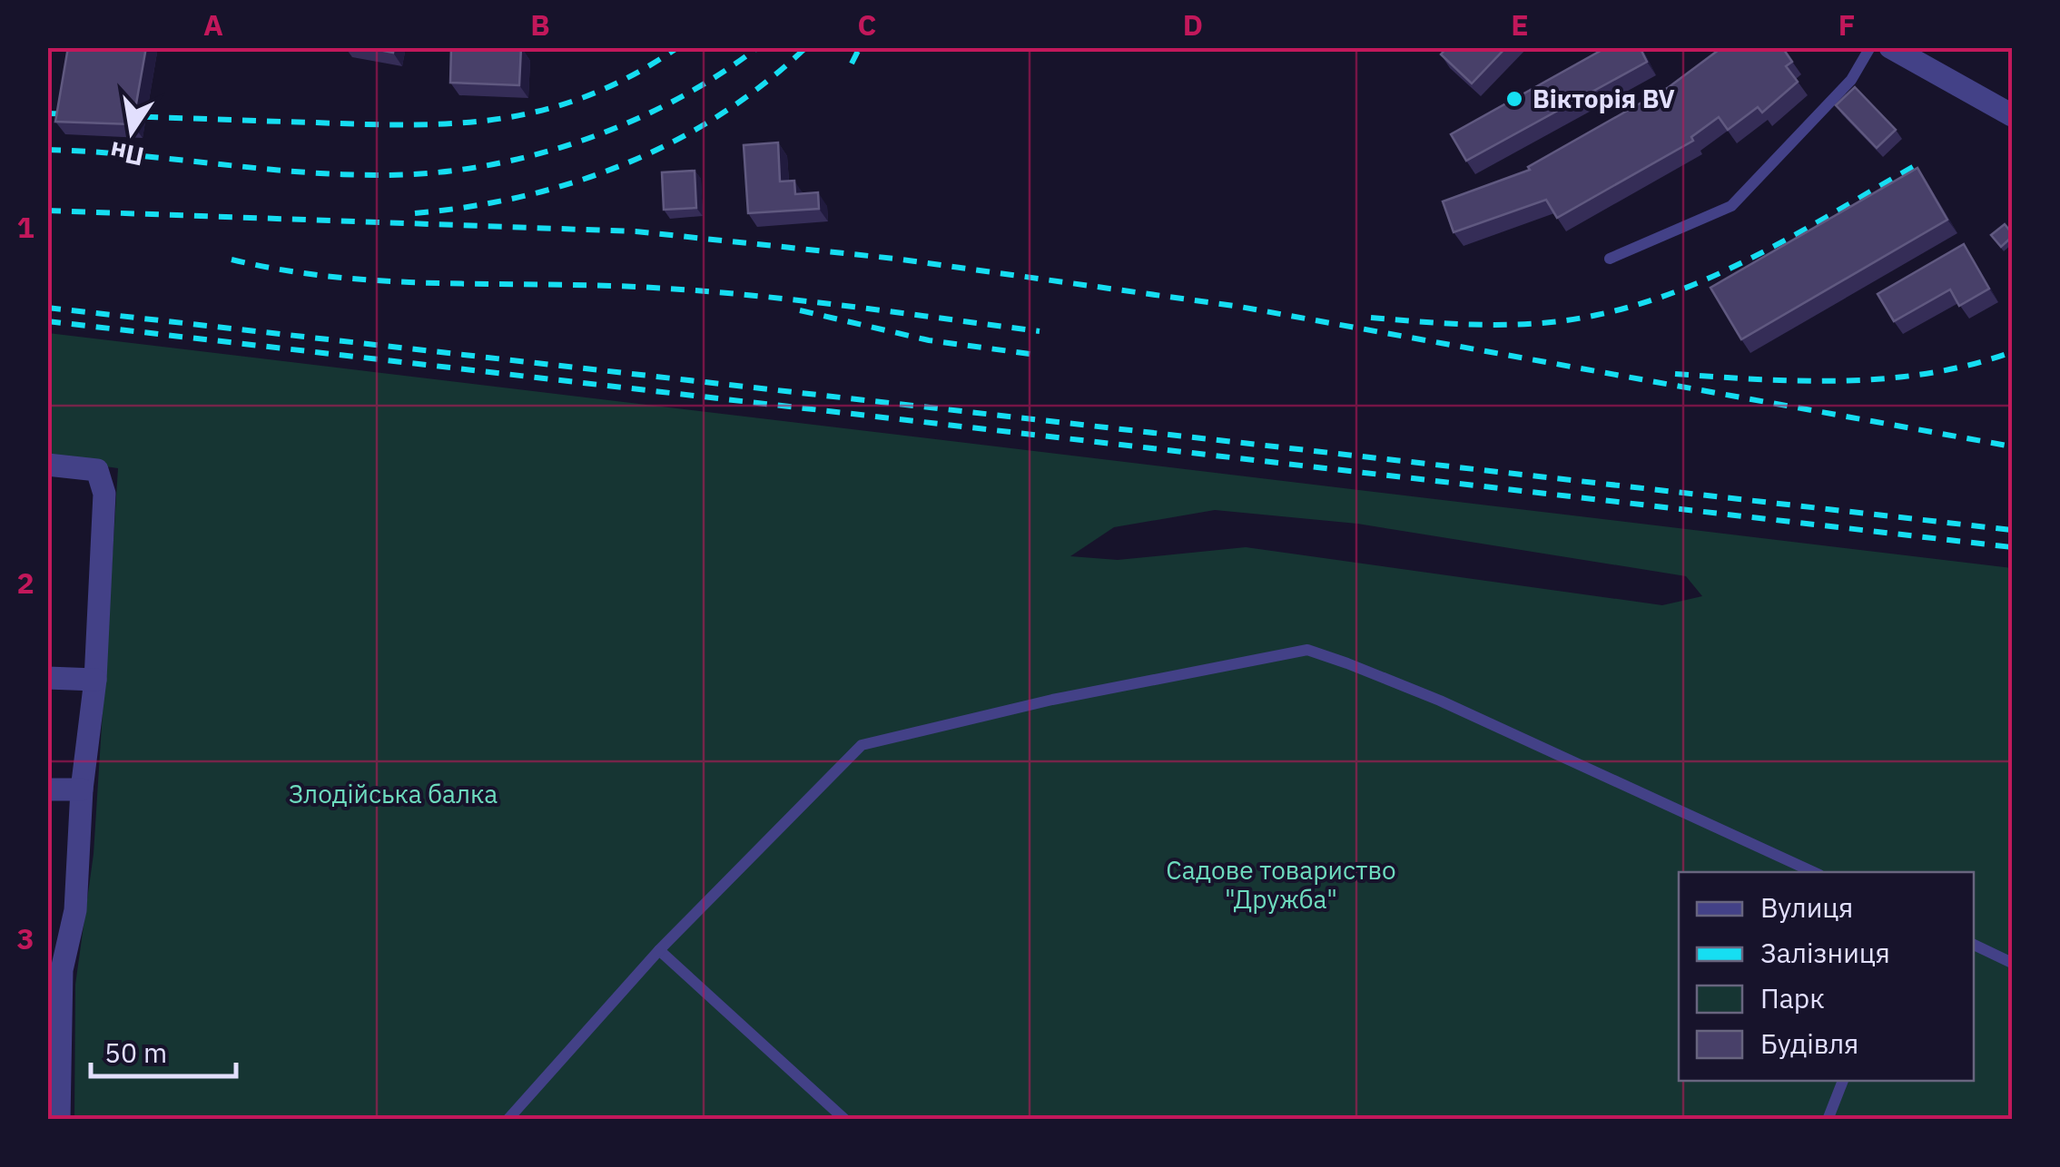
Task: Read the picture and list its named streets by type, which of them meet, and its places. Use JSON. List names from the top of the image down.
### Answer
{
  "parks": ["Злодійська балка", "Садове товариство \"Дружба\""],
  "places": ["Вікторія BV"],
  "legend": [
    "Вулиця",
    "Залізниця",
    "Парк",
    "Будівля"
  ],
  "scale_bar": "50 m",
  "north": "bottom",
  "grid": {
    "columns": [
      "A",
      "B",
      "C",
      "D",
      "E",
      "F"
    ],
    "rows": ["1", "2", "3"]
  }
}
